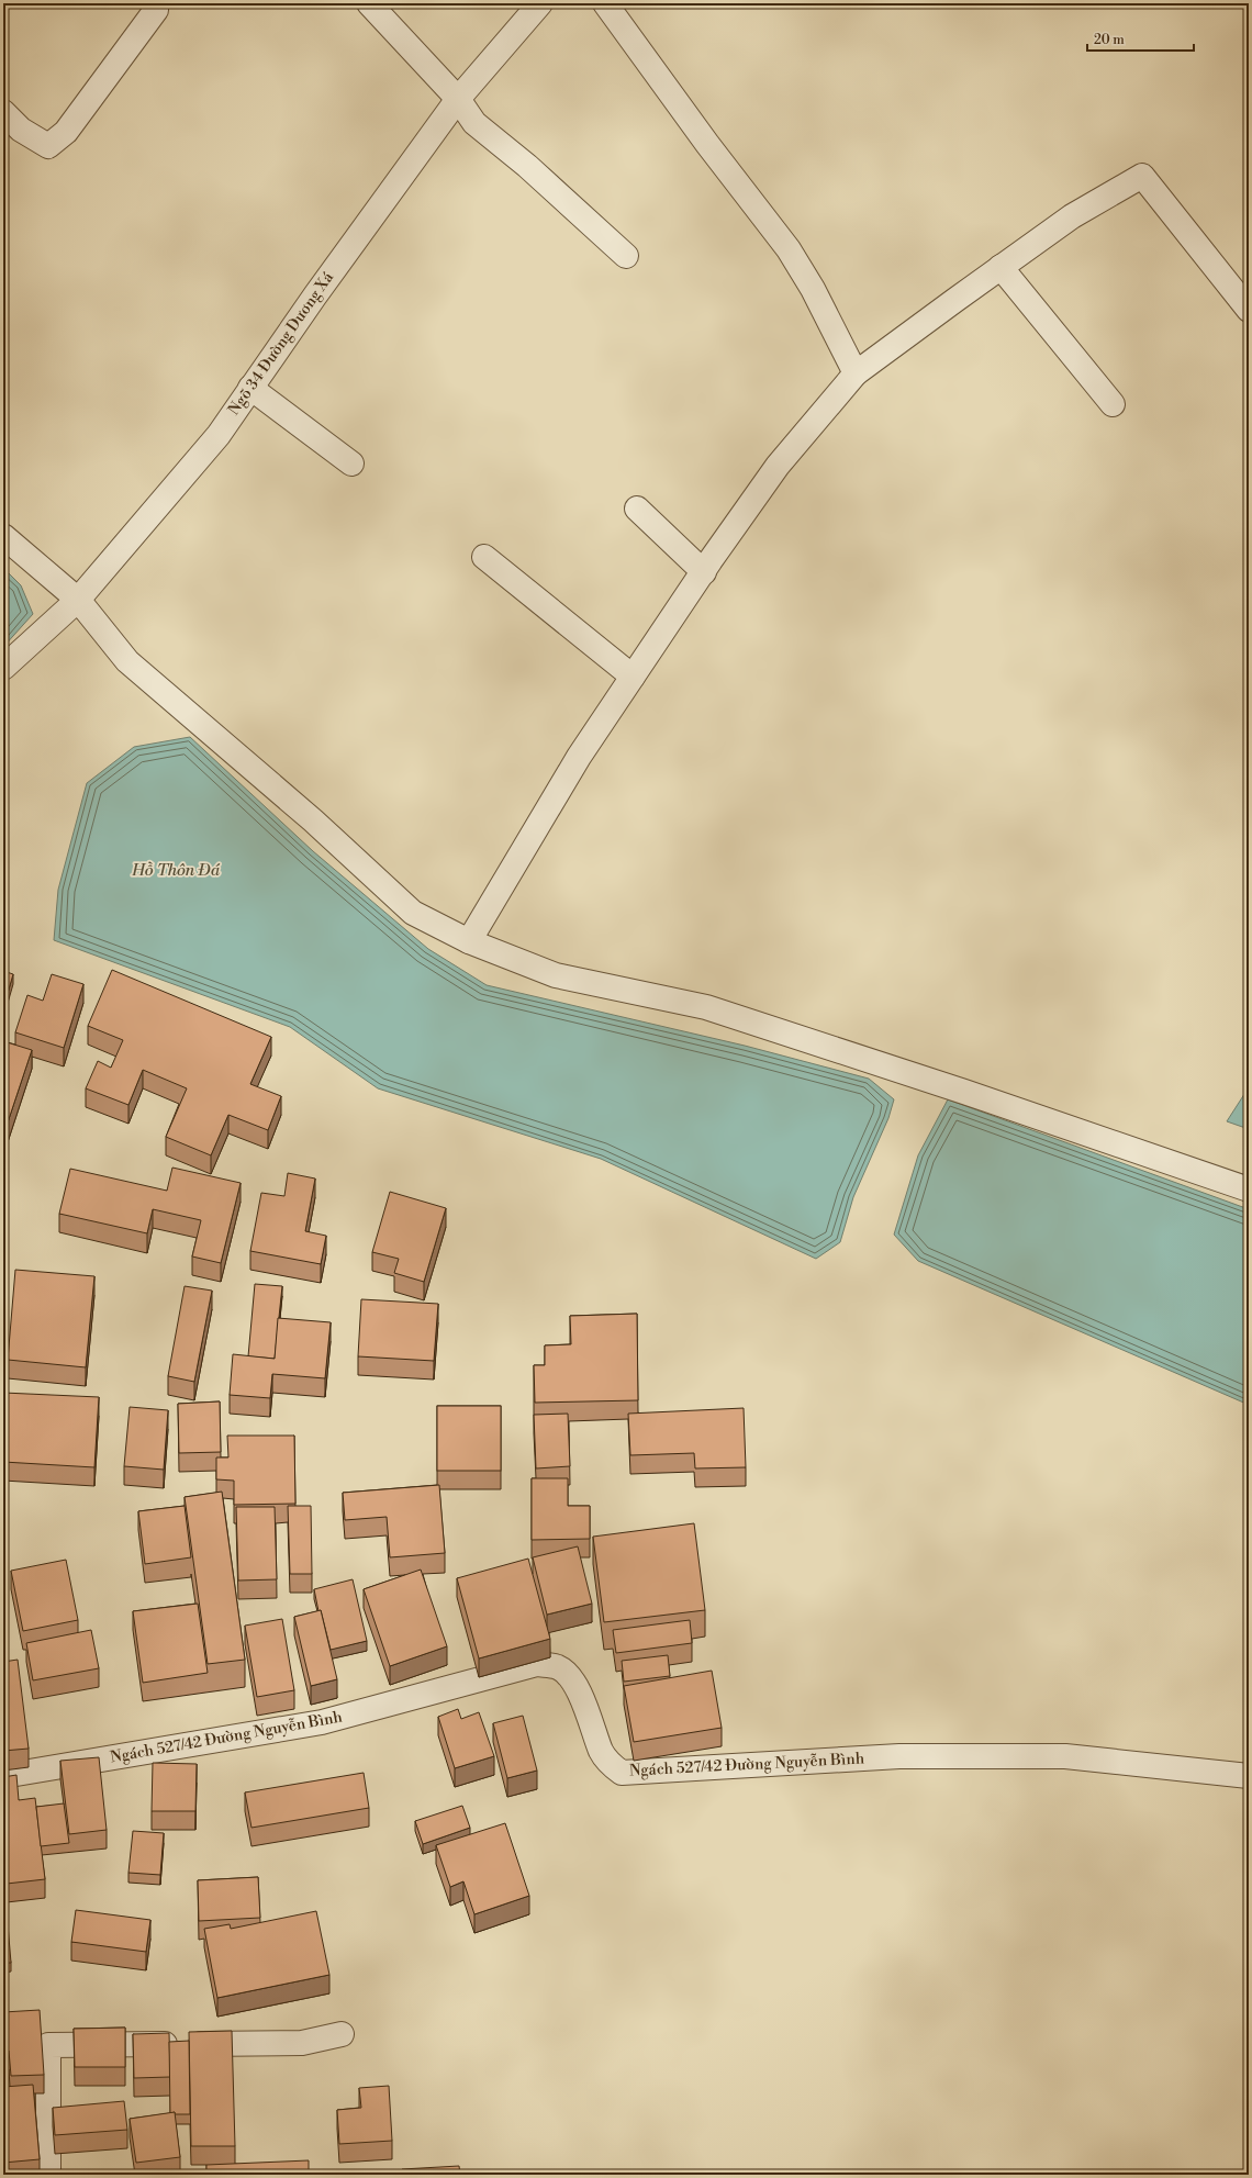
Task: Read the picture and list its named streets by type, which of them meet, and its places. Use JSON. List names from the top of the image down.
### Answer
{
  "streets": {
    "street": ["Ngõ 34 Đường Dương Xá", "Ngách 527/42 Đường Nguyễn Bình"]
  },
  "water": ["Hồ Thôn Đá"],
  "scale_bar": "20 m"
}
